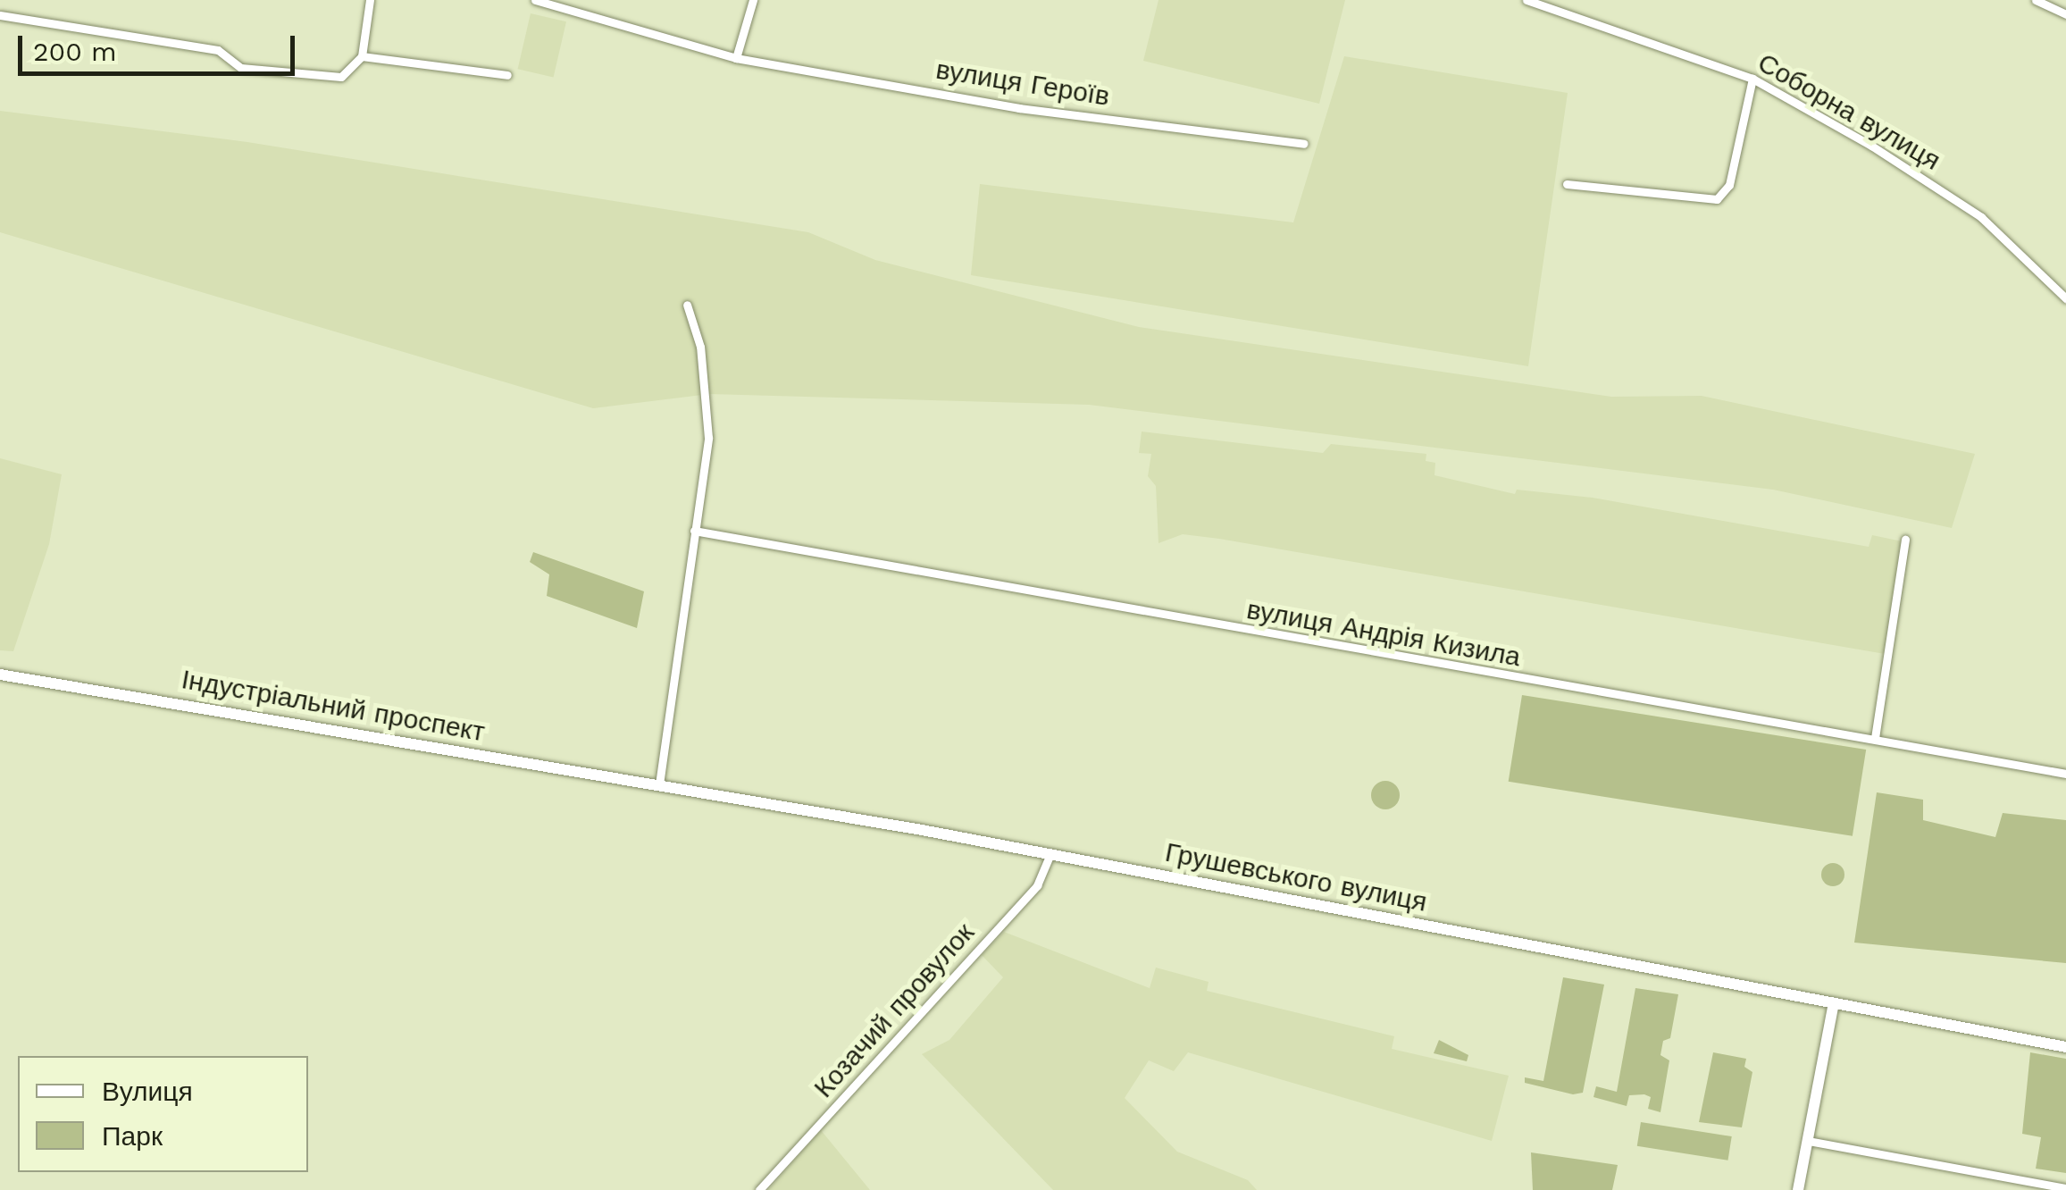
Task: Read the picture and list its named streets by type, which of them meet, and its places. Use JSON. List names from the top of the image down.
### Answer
{
  "streets": {
    "street": [
      "вулиця Героїв",
      "Соборна вулиця",
      "вулиця Андрія Кизила",
      "Індустріальний проспект",
      "Грушевського вулиця",
      "Козачий провулок"
    ]
  },
  "crossings": [
    ["Індустріальний проспект", "Грушевського вулиця"],
    ["Грушевського вулиця", "Козачий провулок"]
  ],
  "legend": ["Вулиця", "Парк"],
  "scale_bar": "200 m"
}
